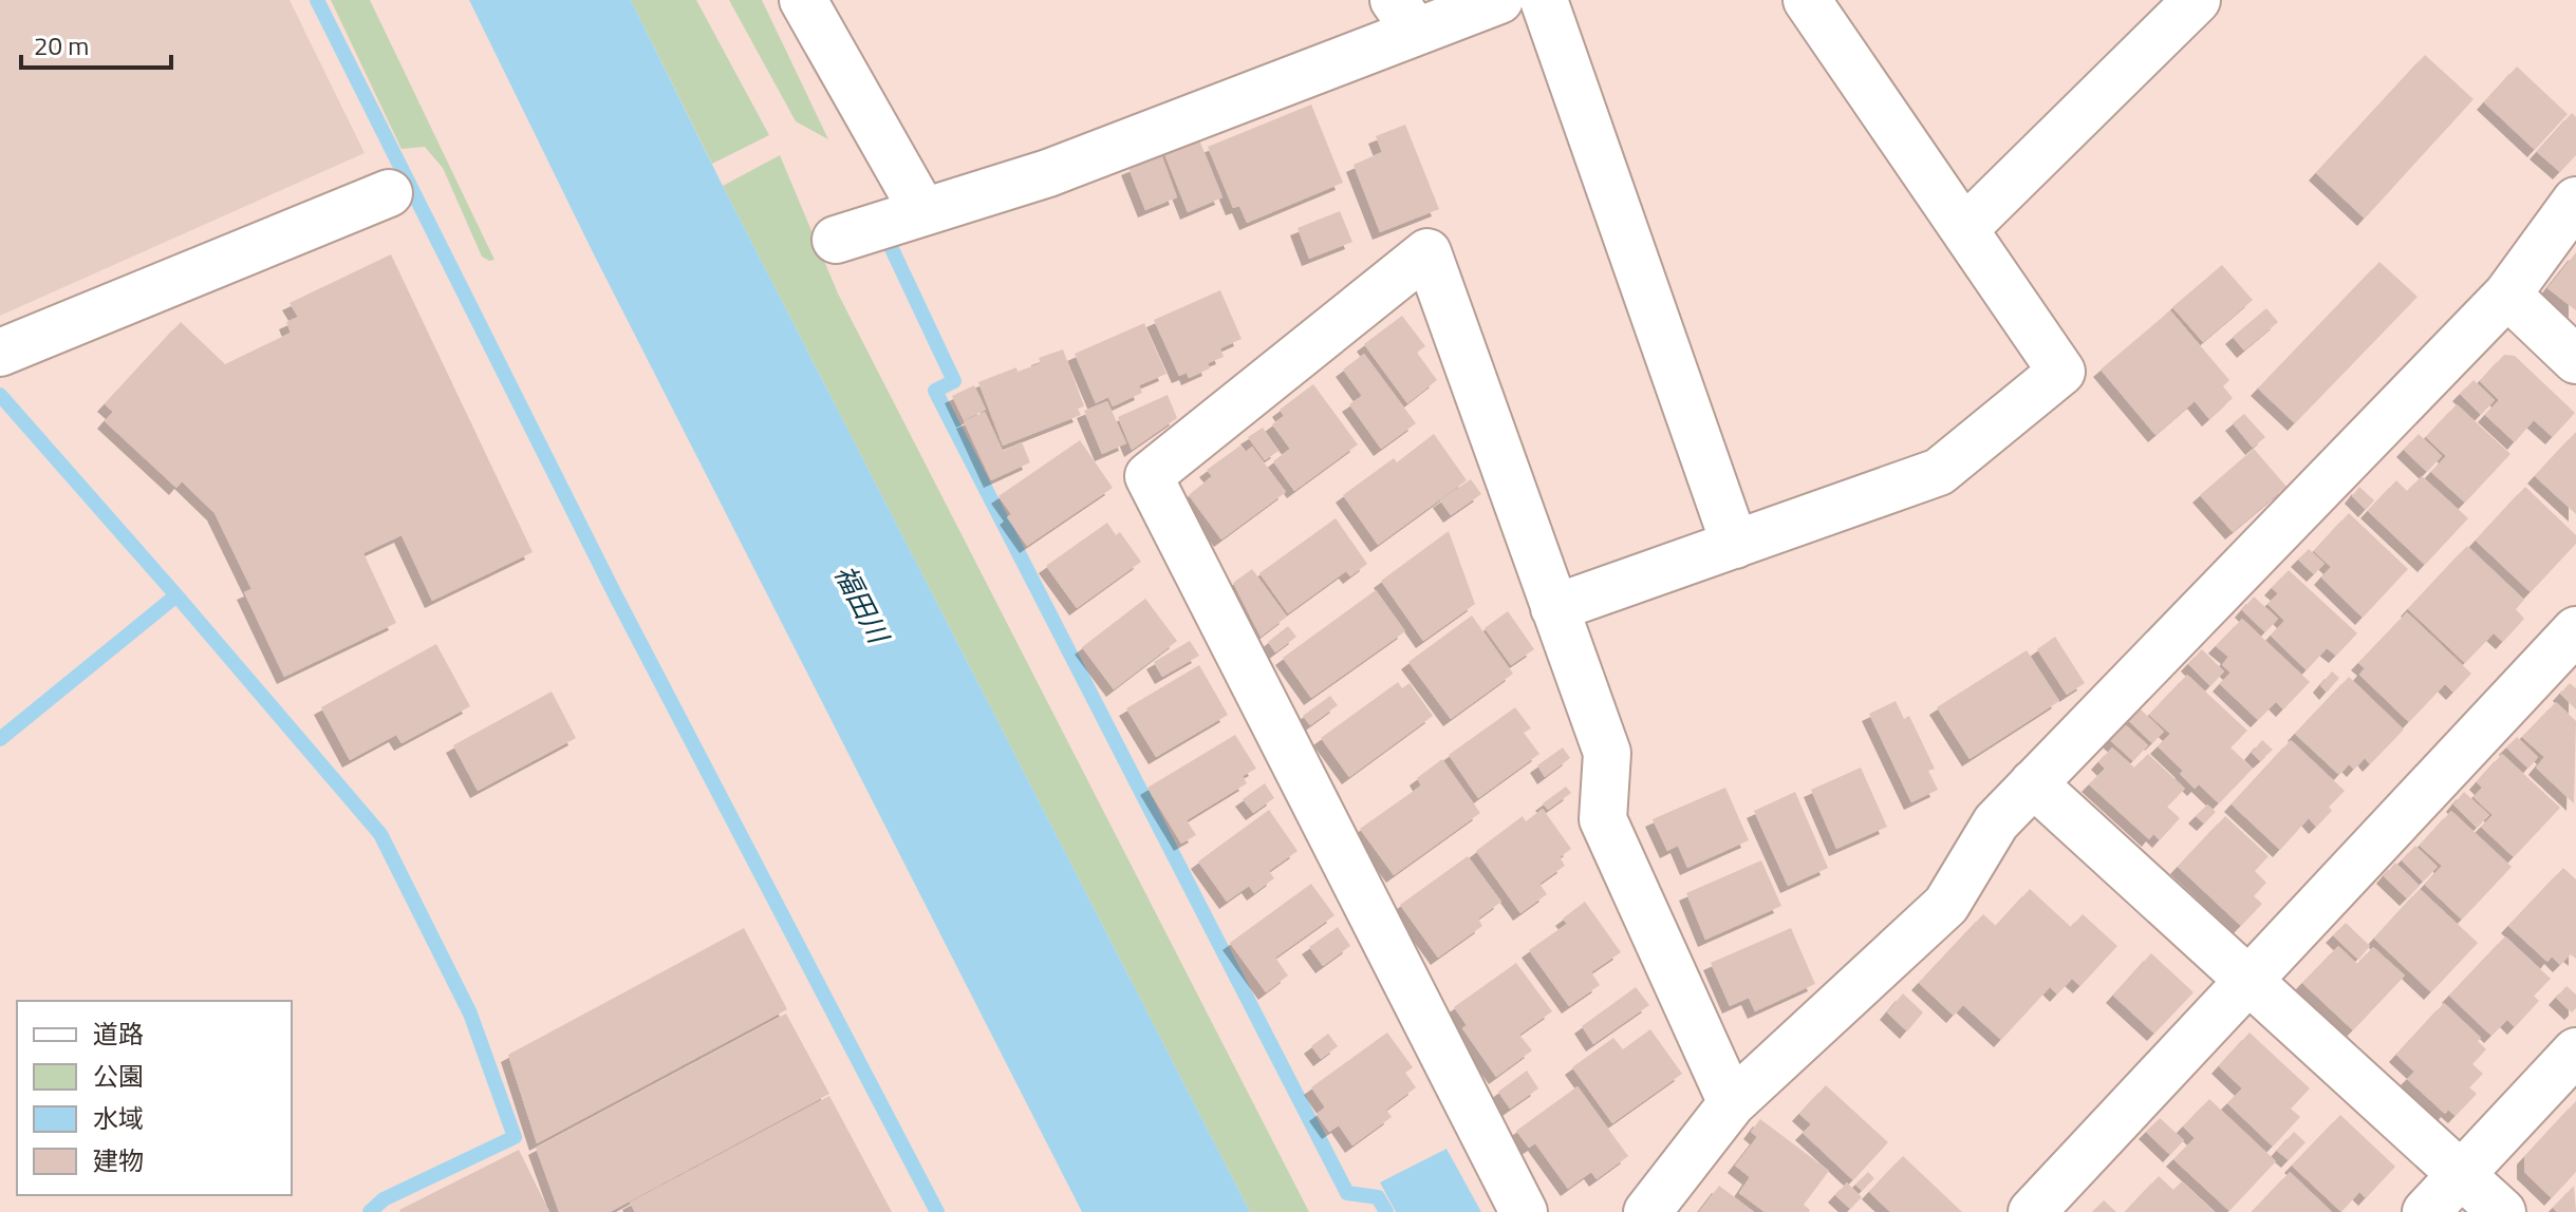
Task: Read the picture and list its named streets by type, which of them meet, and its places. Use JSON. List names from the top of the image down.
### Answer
{
  "water": ["福田川"],
  "legend": [
    "道路",
    "公園",
    "水域",
    "建物"
  ],
  "scale_bar": "20 m"
}
